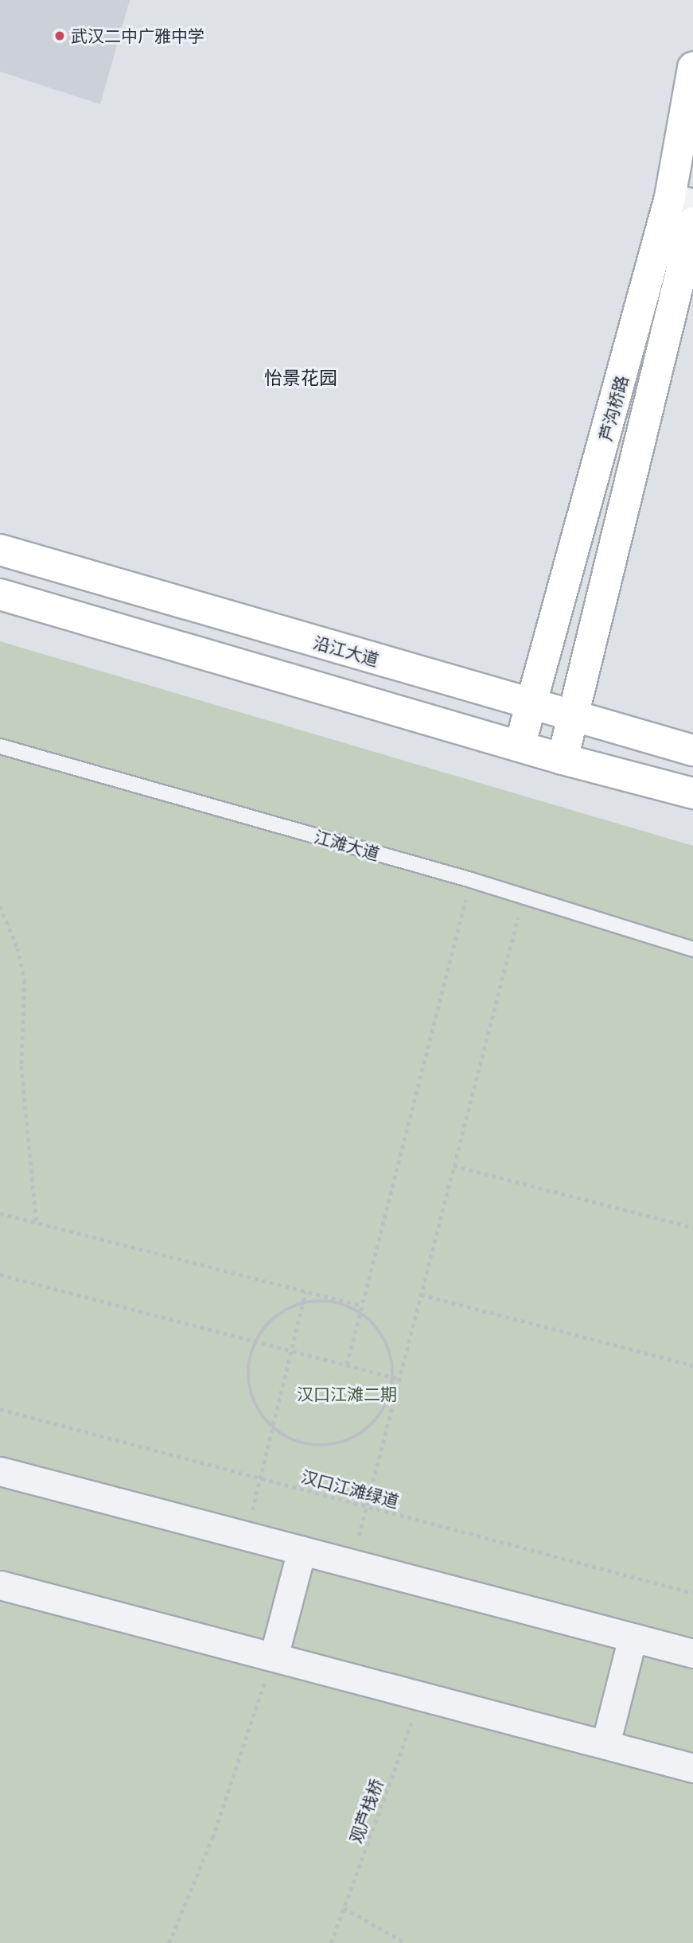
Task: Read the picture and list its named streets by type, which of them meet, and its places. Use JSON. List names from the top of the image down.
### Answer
{
  "streets": {
    "main road": ["芦沟桥路", "沿江大道"],
    "lane": ["江滩大道"],
    "path": ["汉口江滩绿道", "观芦栈桥"]
  },
  "crossings": [
    ["芦沟桥路", "沿江大道"]
  ],
  "districts": ["怡景花园"],
  "parks": ["汉口江滩二期"],
  "places": ["武汉二中广雅中学"]
}
